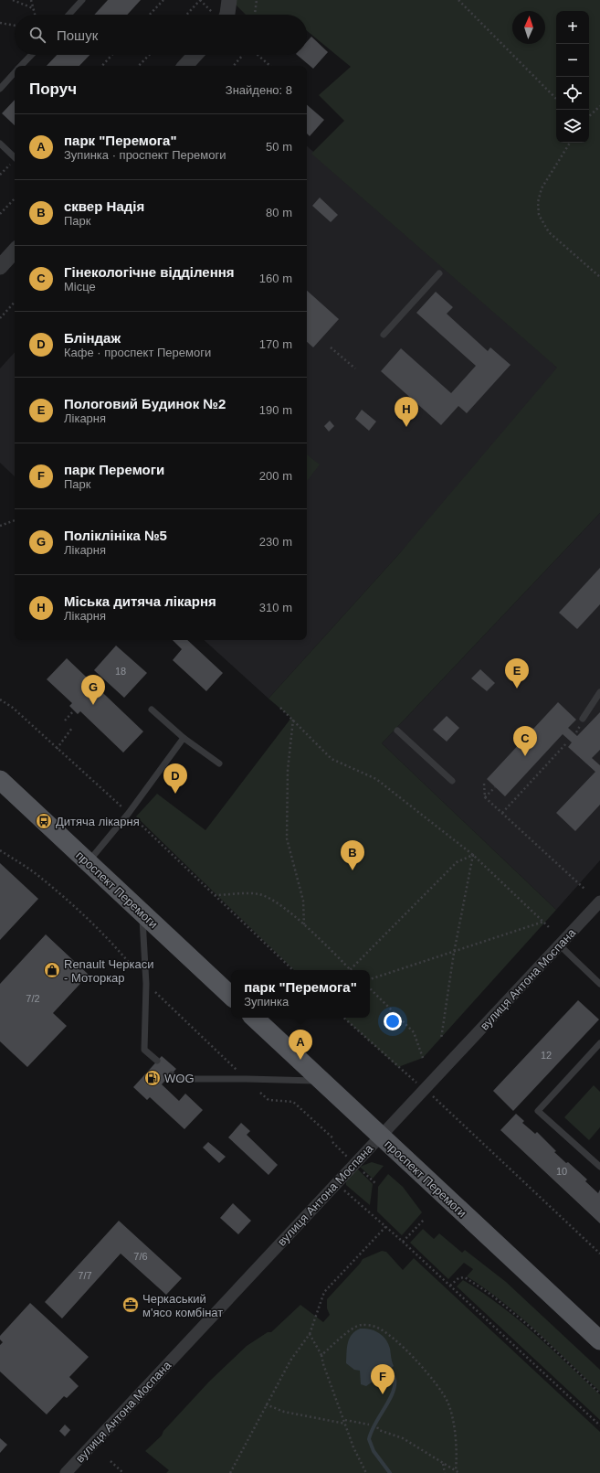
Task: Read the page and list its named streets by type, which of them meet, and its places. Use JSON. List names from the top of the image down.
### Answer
{
  "streets": {
    "main road": ["проспект Перемоги"],
    "street": ["вулиця Антона Моспана"]
  },
  "crossings": [
    ["проспект Перемоги", "вулиця Антона Моспана"]
  ],
  "places": {
    "bus stop": ["Дитяча лікарня"],
    "shop": ["Renault Черкаси - Моторкар"],
    "fuel station": ["WOG"],
    "office": ["Черкаський м'ясо комбінат"]
  },
  "house_numbers": [
    "18",
    "7/2",
    "12",
    "10",
    "7/6",
    "7/7"
  ],
  "north": "top",
  "page": {
    "map_buttons": ["+", "−"],
    "search": "Пошук",
    "heading": ["Поруч", "Знайдено: 8"],
    "list": [
      {
        "mark": "A",
        "name": "парк \"Перемога\"",
        "note": "Зупинка · проспект Перемоги",
        "value": "50 m"
      },
      {
        "mark": "B",
        "name": "сквер Надія",
        "note": "Парк",
        "value": "80 m"
      },
      {
        "mark": "C",
        "name": "Гінекологічне відділення",
        "note": "Місце",
        "value": "160 m"
      },
      {
        "mark": "D",
        "name": "Бліндаж",
        "note": "Кафе · проспект Перемоги",
        "value": "170 m"
      },
      {
        "mark": "E",
        "name": "Пологовий Будинок №2",
        "note": "Лікарня",
        "value": "190 m"
      },
      {
        "mark": "F",
        "name": "парк Перемоги",
        "note": "Парк",
        "value": "200 m"
      },
      {
        "mark": "G",
        "name": "Поліклініка №5",
        "note": "Лікарня",
        "value": "230 m"
      },
      {
        "mark": "H",
        "name": "Міська дитяча лікарня",
        "note": "Лікарня",
        "value": "310 m"
      }
    ],
    "pins": [
      "H",
      "E",
      "G",
      "C",
      "D",
      "B",
      "A",
      "F"
    ],
    "popup": ["парк \"Перемога\"", "Зупинка"]
  }
}
